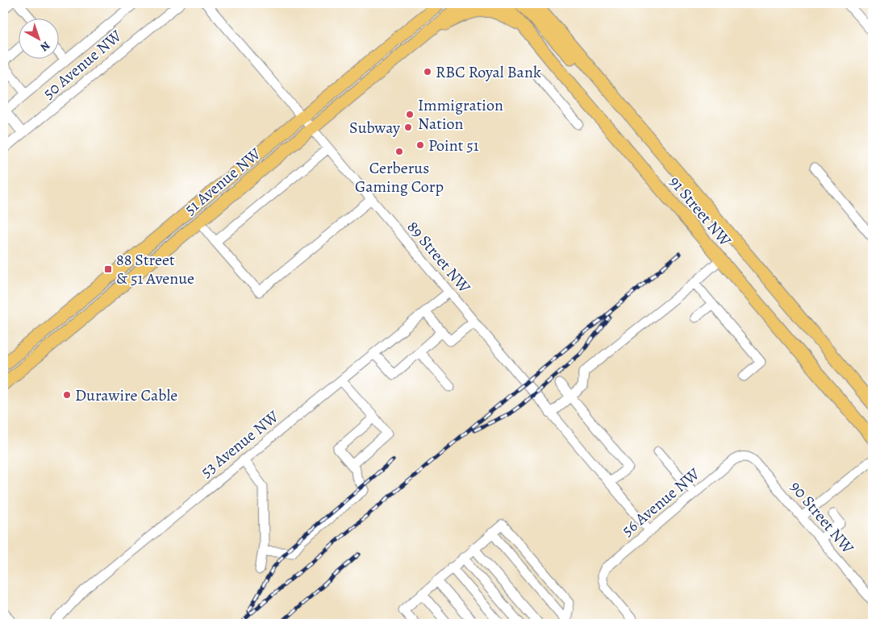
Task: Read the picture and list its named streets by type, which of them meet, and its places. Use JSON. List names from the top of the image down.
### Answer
{
  "streets": {
    "main road": ["51 Avenue NW", "91 Street NW"],
    "street": [
      "50 Avenue NW",
      "89 Street NW",
      "53 Avenue NW",
      "56 Avenue NW",
      "90 Street NW"
    ]
  },
  "crossings": [
    ["51 Avenue NW", "89 Street NW"],
    ["89 Street NW", "53 Avenue NW"],
    ["89 Street NW", "56 Avenue NW"],
    ["56 Avenue NW", "90 Street NW"]
  ],
  "places": {
    "other": [
      "RBC Royal Bank",
      "Immigration Nation",
      "Subway",
      "Point 51",
      "Cerberus Gaming Corp",
      "Durawire Cable"
    ],
    "transit": ["88 Street & 51 Avenue"]
  },
  "north": "bottom right"
}
